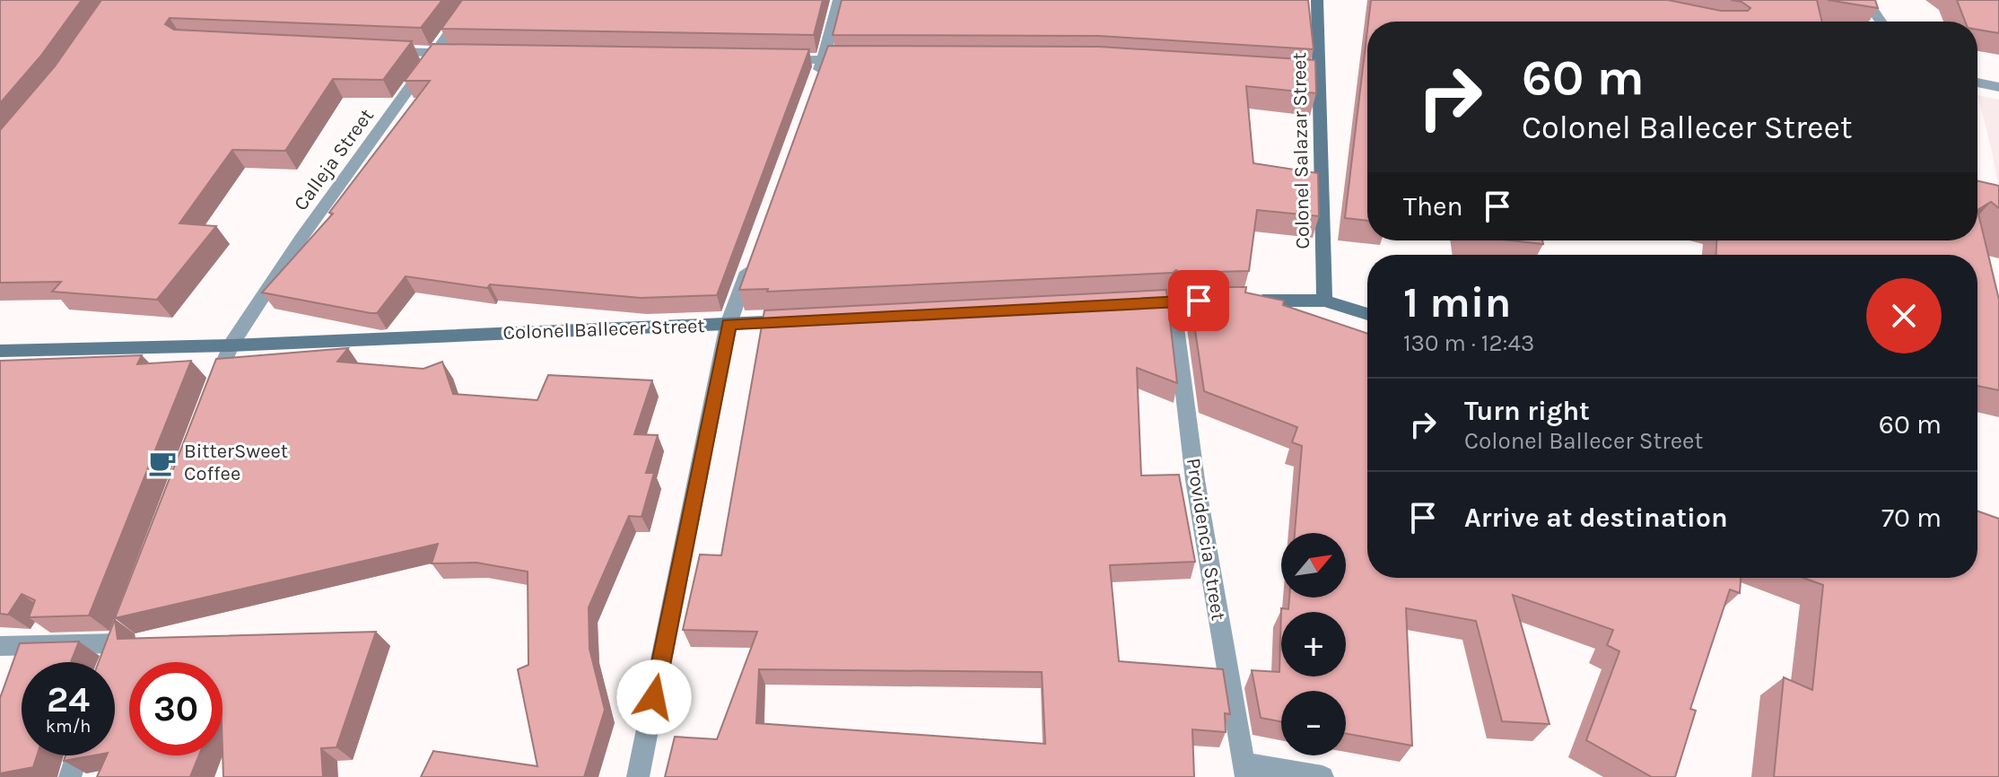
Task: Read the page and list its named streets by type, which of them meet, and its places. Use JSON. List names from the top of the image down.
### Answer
{
  "streets": {
    "street": [
      "Colonel Salazar Street",
      "Calleja Street",
      "Colonel Ballecer Street",
      "Providencia Street"
    ]
  },
  "crossings": [
    ["Calleja Street", "Colonel Ballecer Street"]
  ],
  "places": {
    "cafe": ["BitterSweet Coffee"]
  },
  "north": "top right",
  "page": {
    "turn": ["60 m", "Colonel Ballecer Street"],
    "then": "Then",
    "heading": ["1 min", "130 m · 12:43"],
    "list": [
      {
        "name": "Turn right",
        "note": "Colonel Ballecer Street",
        "value": "60 m"
      },
      {
        "name": "Arrive at destination",
        "value": "70 m"
      }
    ],
    "map_buttons": ["+", "−"],
    "speed": "24 km/h",
    "limit": "30"
  }
}
